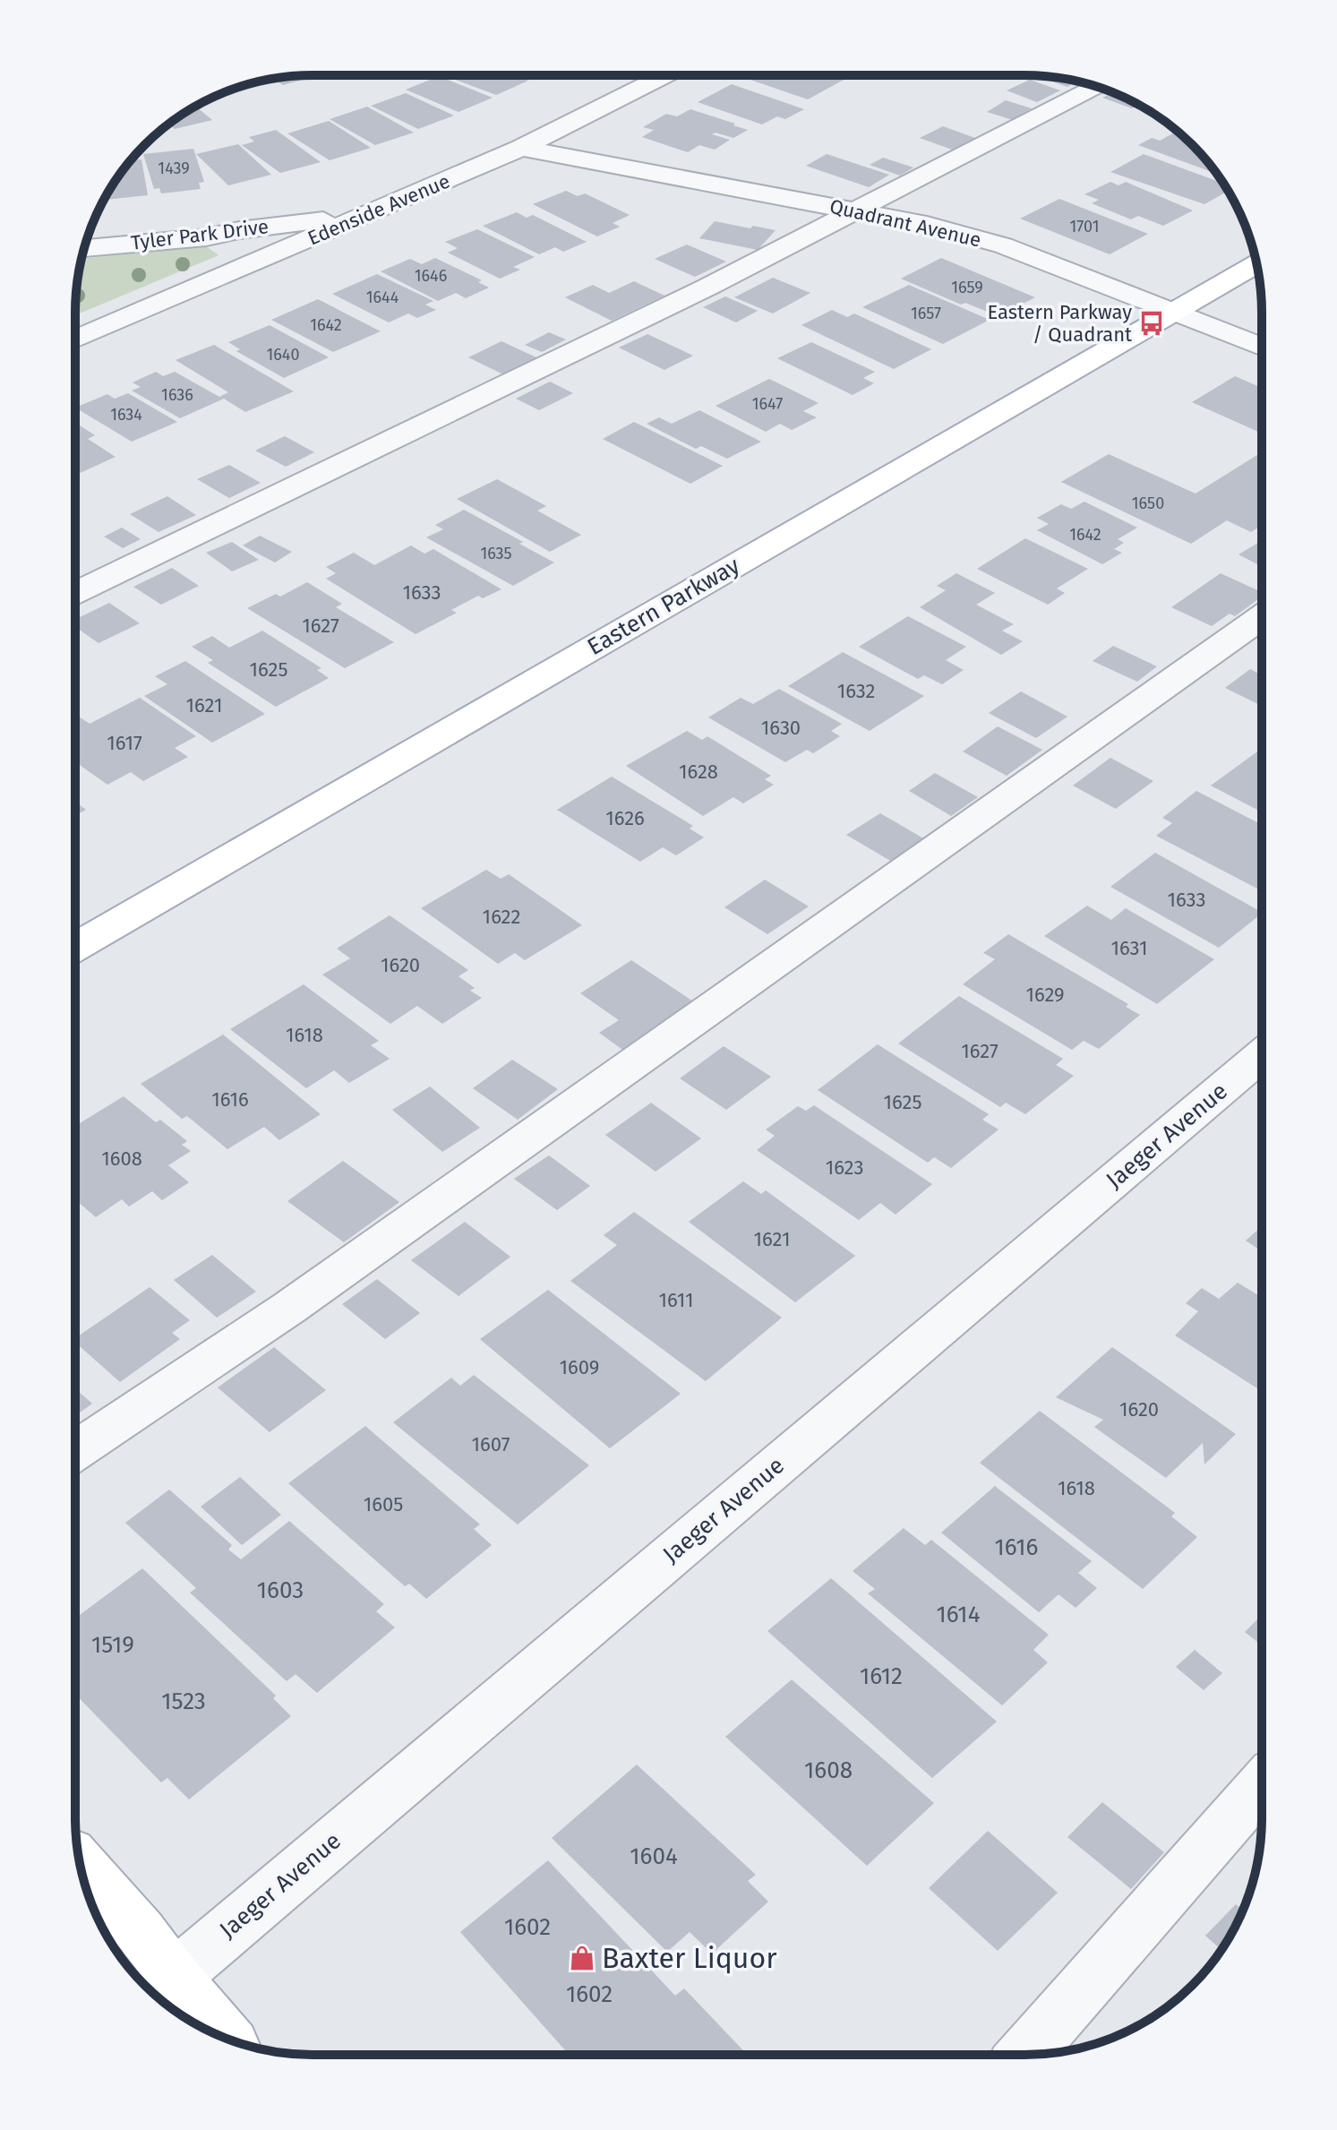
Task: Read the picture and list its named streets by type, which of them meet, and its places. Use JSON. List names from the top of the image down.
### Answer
{
  "streets": {
    "main road": ["Eastern Parkway"],
    "street": [
      "Edenside Avenue",
      "Quadrant Avenue",
      "Tyler Park Drive",
      "Jaeger Avenue"
    ]
  },
  "crossings": [
    ["Edenside Avenue", "Quadrant Avenue"],
    ["Edenside Avenue", "Tyler Park Drive"],
    ["Quadrant Avenue", "Eastern Parkway"]
  ],
  "places": {
    "bus stop": ["Eastern Parkway / Quadrant"],
    "shop": ["Baxter Liquor"]
  },
  "house_numbers": [
    "1439",
    "1701",
    "1646",
    "1659",
    "1644",
    "1657",
    "1642",
    "1640",
    "1636",
    "1647",
    "1634",
    "1650",
    "1642",
    "1635",
    "1633",
    "1627",
    "1625",
    "1632",
    "1621",
    "1630",
    "1617",
    "1628",
    "1626",
    "1633",
    "1622",
    "1631",
    "1620",
    "1629",
    "1618",
    "1627",
    "1616",
    "1625",
    "1608",
    "1623",
    "1621",
    "1611",
    "1609",
    "1620",
    "1607",
    "1618",
    "1605",
    "1616",
    "1603",
    "1614",
    "1519",
    "1612",
    "1523",
    "1608",
    "1604",
    "1602",
    "1602"
  ]
}
